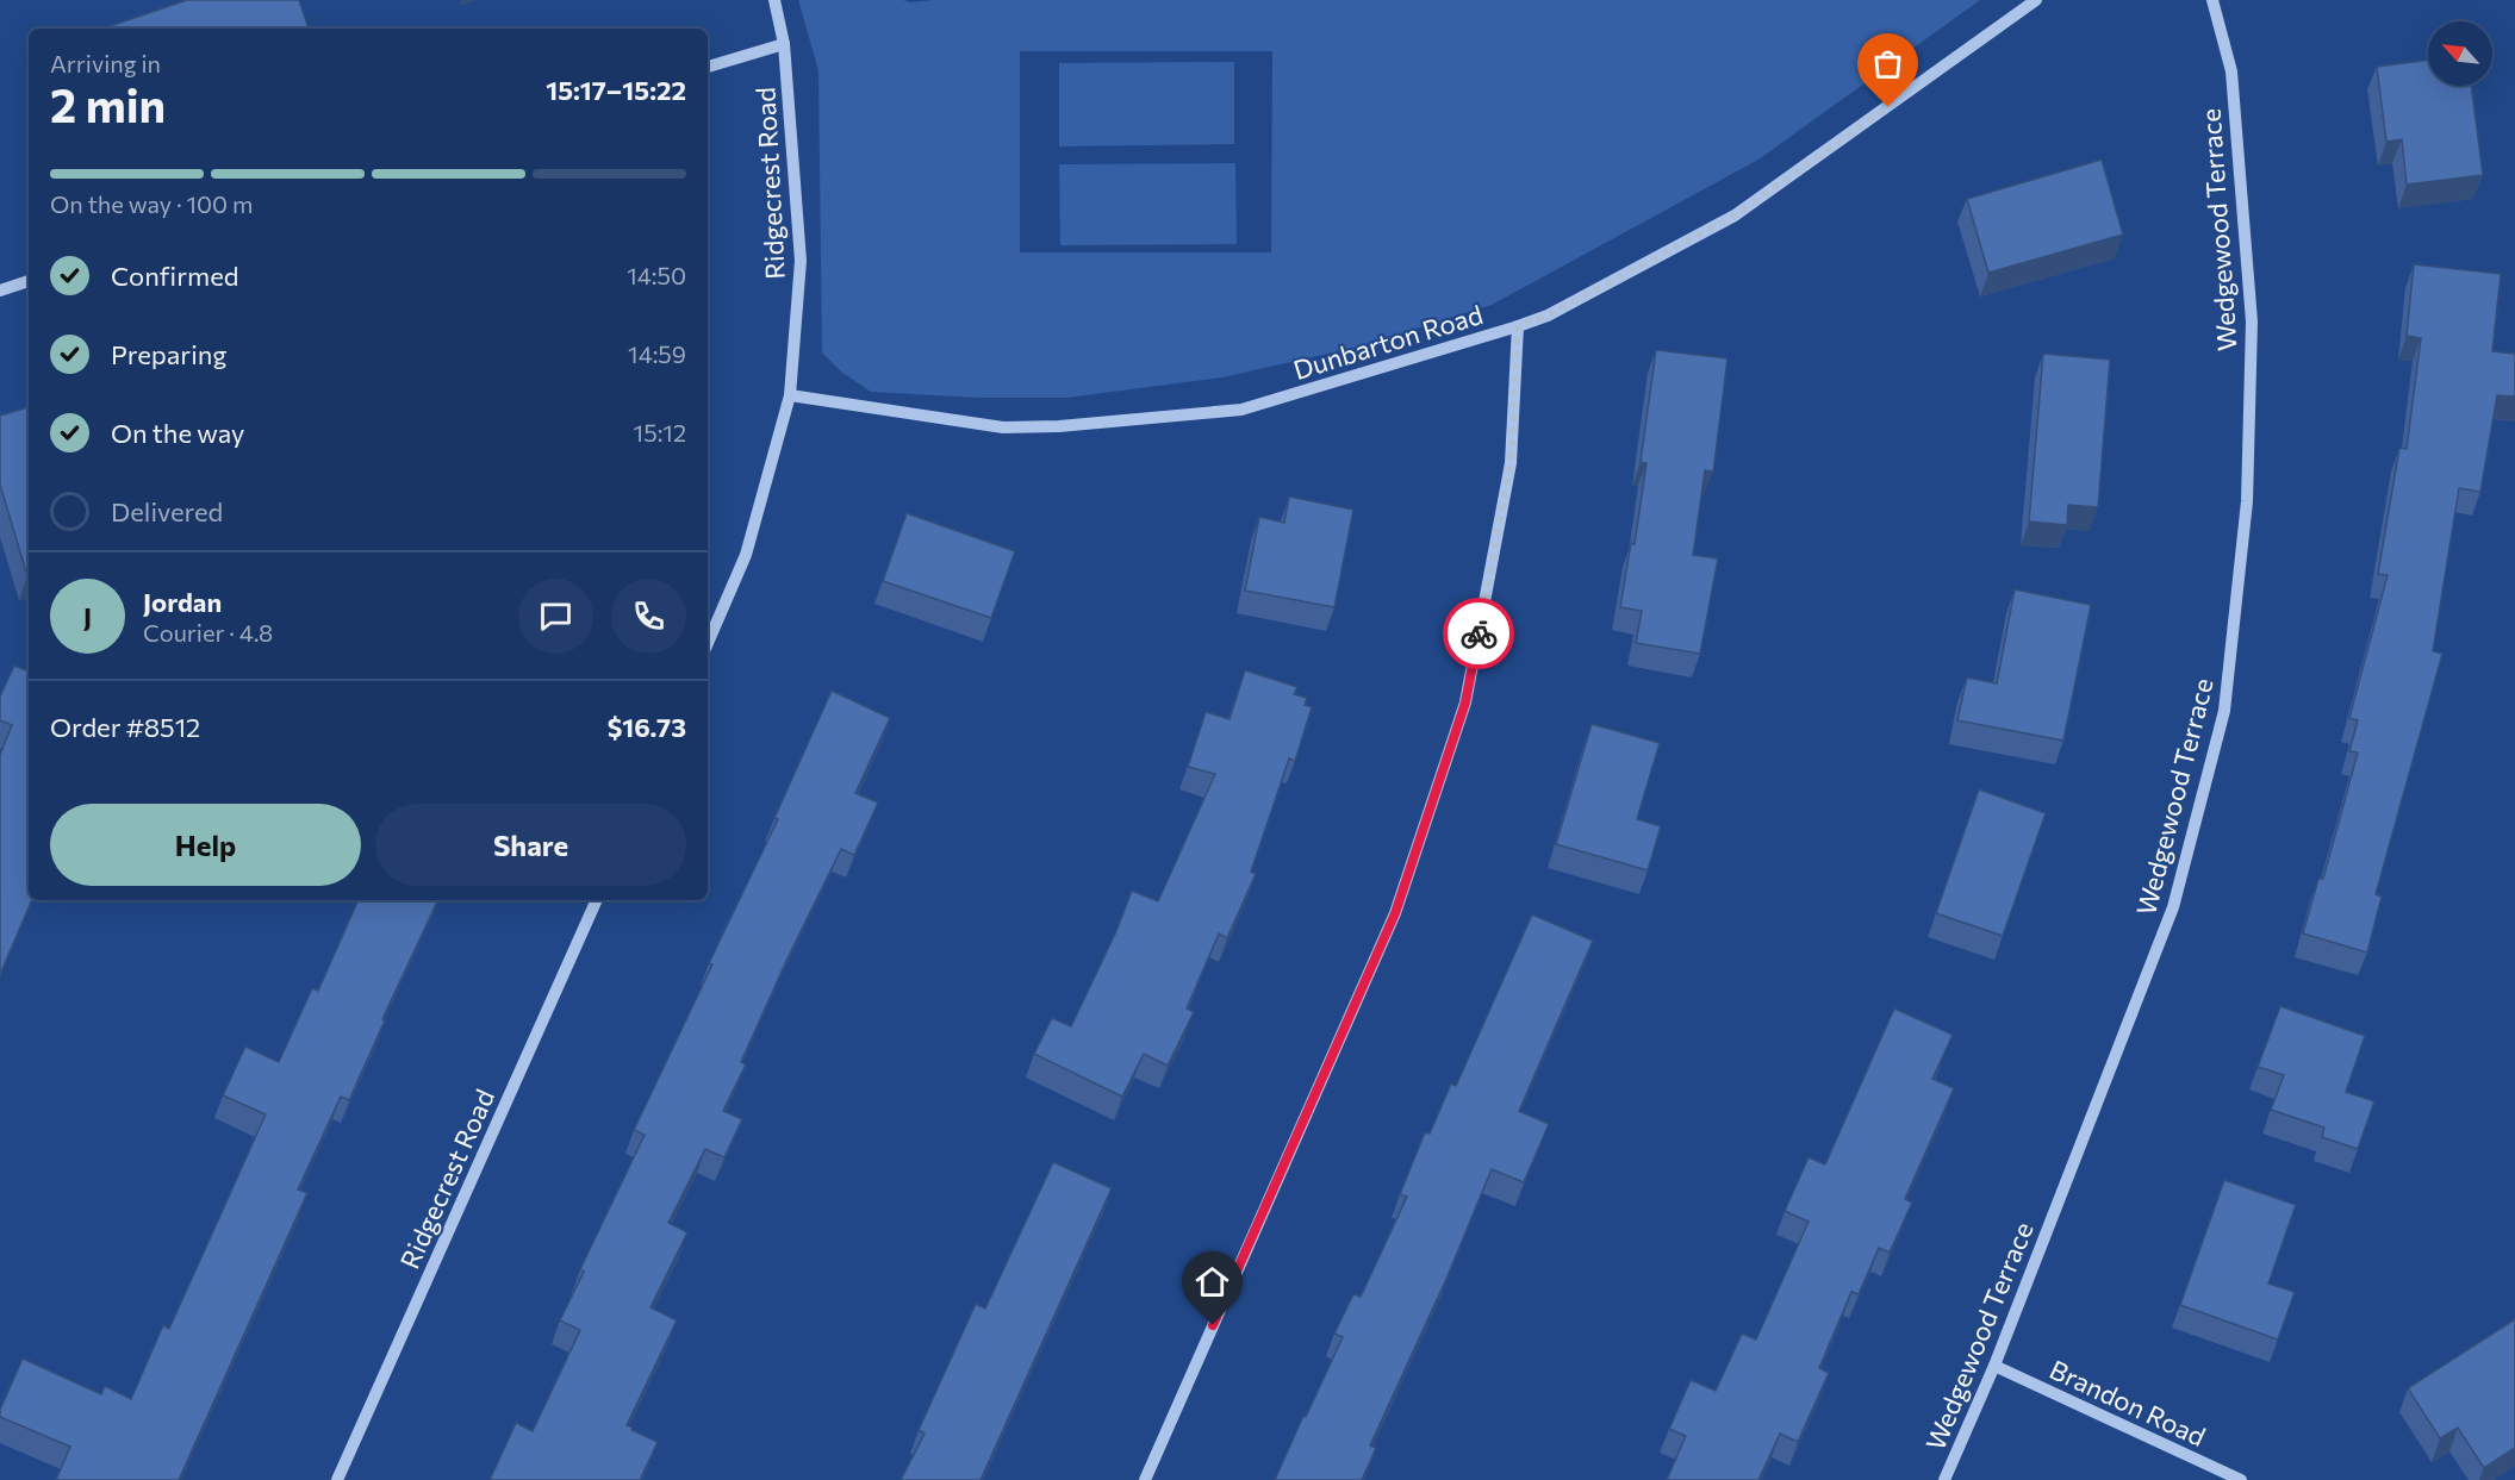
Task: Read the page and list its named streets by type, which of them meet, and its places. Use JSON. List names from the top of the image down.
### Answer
{
  "streets": {
    "street": [
      "Ridgecrest Road",
      "Wedgewood Terrace",
      "Dunbarton Road",
      "Brandon Road"
    ]
  },
  "crossings": [
    ["Ridgecrest Road", "Dunbarton Road"],
    ["Wedgewood Terrace", "Brandon Road"]
  ],
  "north": "top left",
  "page": {
    "heading": ["2 min", "Arriving in", "15:17–15:22"],
    "panel": [
      "Jordan",
      "Courier · 4.8",
      "Order #8512",
      "$16.73"
    ],
    "bar": "On the way · 100 m",
    "list": [
      ["Confirmed", "14:50"],
      ["Preparing", "14:59"],
      ["On the way", "15:12"],
      "Delivered"
    ],
    "round": "J",
    "buttons": ["Help", "Share"]
  }
}
